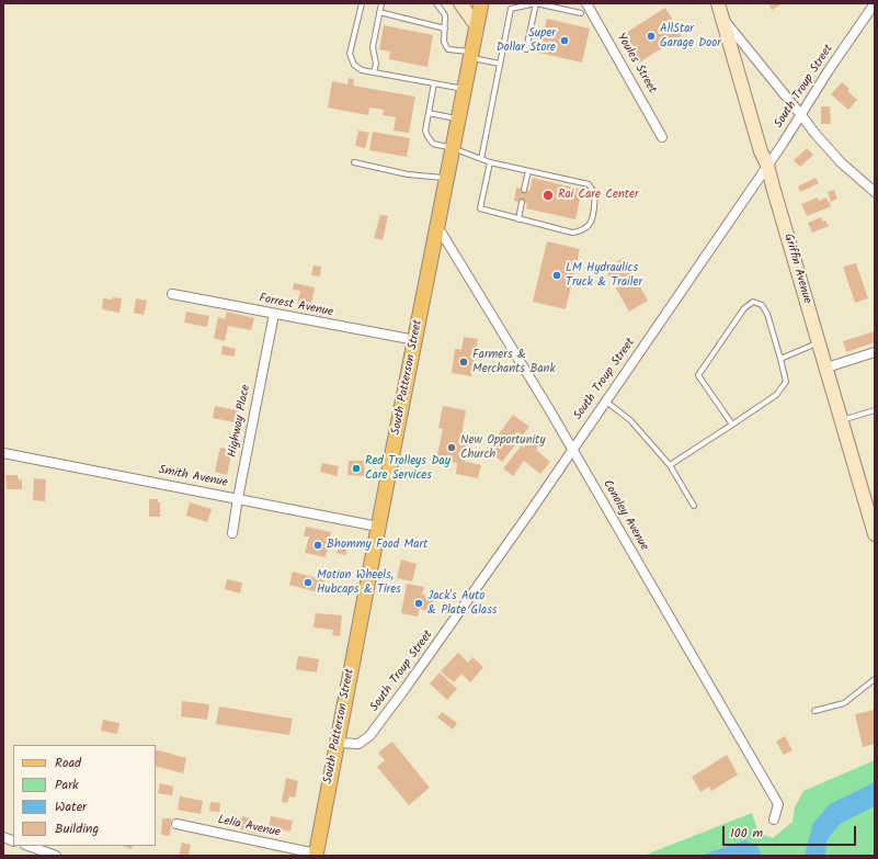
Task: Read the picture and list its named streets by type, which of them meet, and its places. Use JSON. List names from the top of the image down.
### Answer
{
  "streets": {
    "main road": ["Griffin Avenue", "South Patterson Street"],
    "street": [
      "Youles Street",
      "South Troup Street",
      "Forrest Avenue",
      "Highway Place",
      "Smith Avenue",
      "Conoley Avenue",
      "Lelia Avenue"
    ]
  },
  "crossings": [
    ["South Troup Street", "Griffin Avenue"],
    ["South Troup Street", "South Patterson Street"],
    ["South Troup Street", "Conoley Avenue"],
    ["Forrest Avenue", "South Patterson Street"],
    ["Forrest Avenue", "Highway Place"],
    ["South Patterson Street", "Smith Avenue"],
    ["South Patterson Street", "Conoley Avenue"],
    ["South Patterson Street", "Lelia Avenue"],
    ["Highway Place", "Smith Avenue"]
  ],
  "places": [
    "AllStar Garage Door",
    "Super Dollar Store",
    "Rai Care Center",
    "LM Hydraulics Truck & Trailer",
    "Farmers & Merchants Bank",
    "New Opportunity Church",
    "Red Trolleys Day Care Services",
    "Bhommy Food Mart",
    "Motion Wheels, Hubcaps & Tires",
    "Jack's Auto & Plate Glass"
  ],
  "legend": [
    "Road",
    "Park",
    "Water",
    "Building"
  ],
  "scale_bar": "100 m"
}
